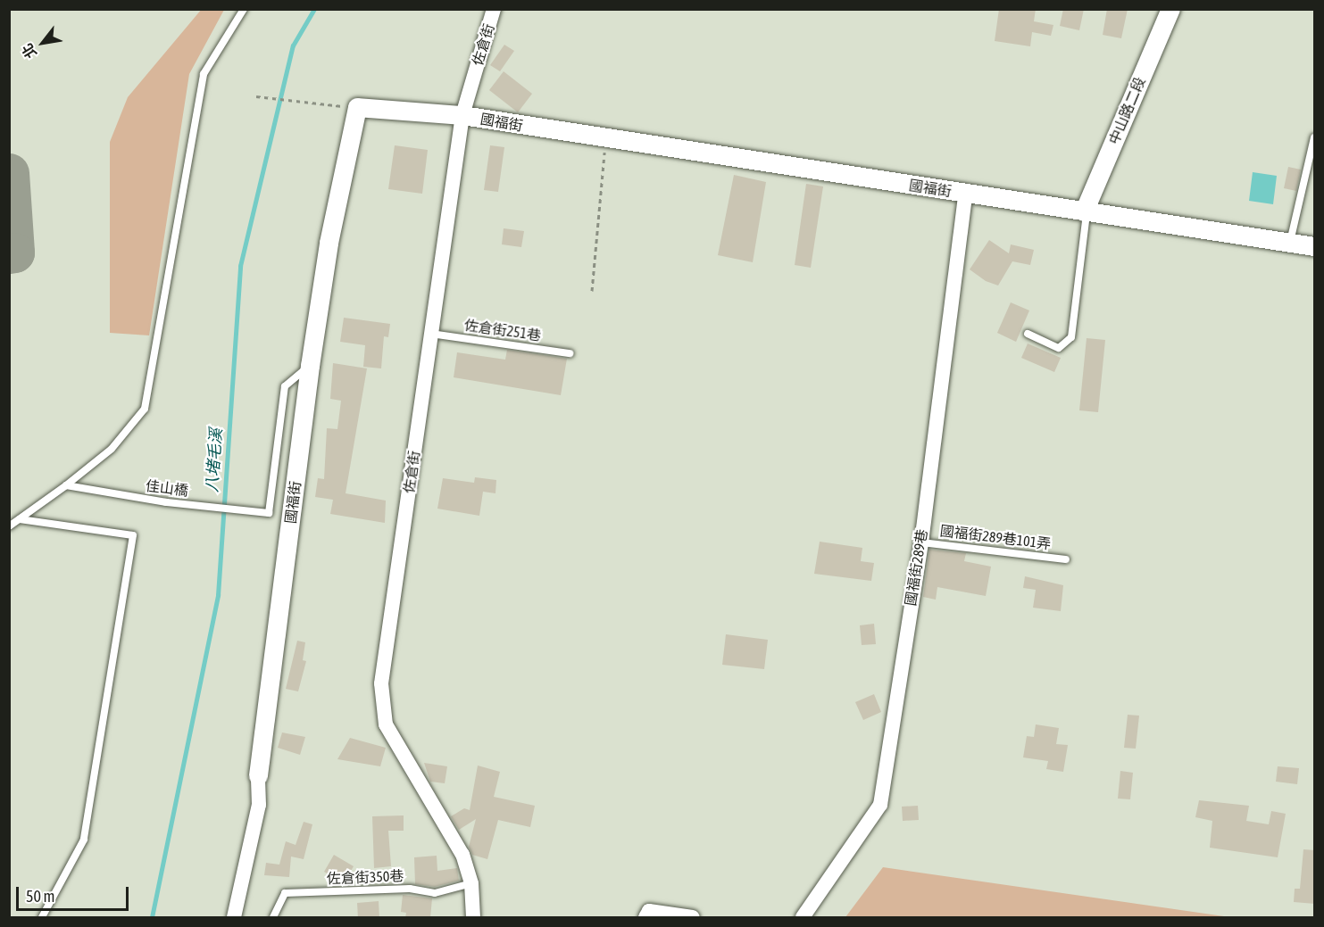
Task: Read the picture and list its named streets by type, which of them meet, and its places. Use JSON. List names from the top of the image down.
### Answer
{
  "streets": {
    "street": [
      "佐倉街",
      "中山路二段",
      "國福街",
      "國福街289巷"
    ],
    "lane": [
      "佐倉街251巷",
      "佳山橋",
      "國福街289巷101弄",
      "佐倉街350巷"
    ]
  },
  "crossings": [
    ["佐倉街", "國福街"],
    ["佐倉街", "佐倉街251巷"],
    ["佐倉街", "佐倉街350巷"],
    ["中山路二段", "國福街"],
    ["國福街", "佳山橋"],
    ["國福街", "國福街289巷"],
    ["國福街289巷101弄", "國福街289巷"]
  ],
  "water": ["八堵毛溪"],
  "scale_bar": "50 m",
  "north": "bottom left"
}
